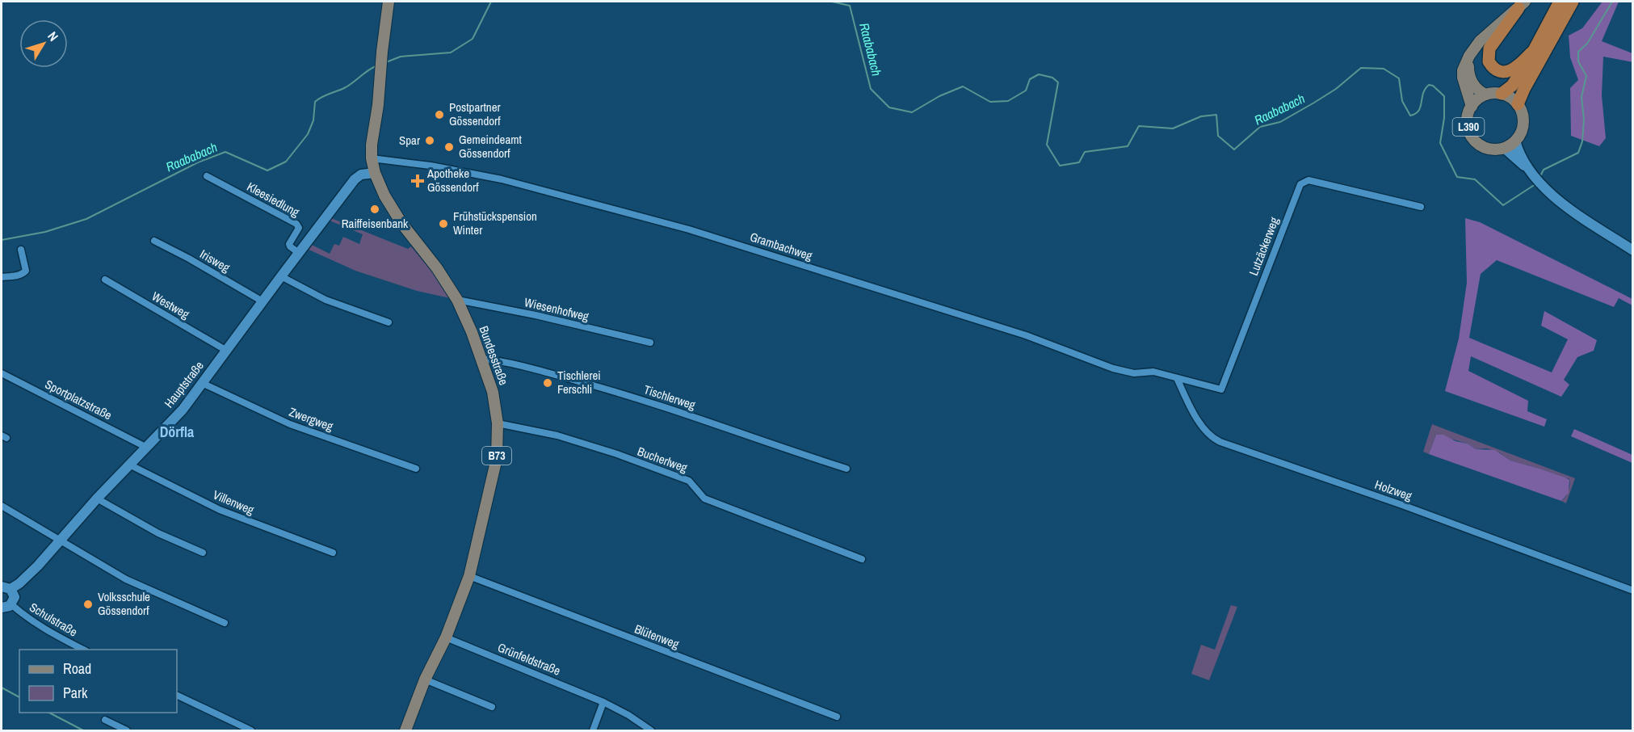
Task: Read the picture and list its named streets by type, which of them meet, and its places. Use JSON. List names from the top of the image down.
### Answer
{
  "streets": {
    "main road": [
      "L390",
      "Bundesstraße",
      "Hauptstraße",
      "B73"
    ],
    "street": [
      "Kleesiedlung",
      "Grambachweg",
      "Lutzäckerweg",
      "Irisweg",
      "Westweg",
      "Wiesenhofweg",
      "Tischlerweg",
      "Sportplatzstraße",
      "Zwergweg",
      "Bucherlweg",
      "Holzweg",
      "Villenweg",
      "Schulstraße",
      "Blütenweg",
      "Grünfeldstraße"
    ]
  },
  "crossings": [
    ["Kleesiedlung", "Hauptstraße"],
    ["Grambachweg", "Lutzäckerweg"],
    ["Grambachweg", "Bundesstraße"],
    ["Grambachweg", "Holzweg"],
    ["Lutzäckerweg", "Holzweg"],
    ["Irisweg", "Hauptstraße"],
    ["Westweg", "Hauptstraße"],
    ["Wiesenhofweg", "Bundesstraße"],
    ["Bundesstraße", "Hauptstraße"],
    ["Bundesstraße", "Tischlerweg"],
    ["Bundesstraße", "Bucherlweg"],
    ["Bundesstraße", "Blütenweg"],
    ["Bundesstraße", "Grünfeldstraße"],
    ["Hauptstraße", "Sportplatzstraße"],
    ["Hauptstraße", "Zwergweg"],
    ["Hauptstraße", "Villenweg"],
    ["Hauptstraße", "Schulstraße"]
  ],
  "districts": ["Dörfla"],
  "water": ["Raababach"],
  "places": {
    "other": [
      "Postpartner Gössendorf",
      "Spar",
      "Gemeindeamt Gössendorf",
      "Raiffeisenbank",
      "Frühstückspension Winter",
      "Tischlerei Ferschli",
      "Volksschule Gössendorf"
    ],
    "health": ["Apotheke Gössendorf"]
  },
  "legend": ["Road", "Park"],
  "north": "top right"
}
